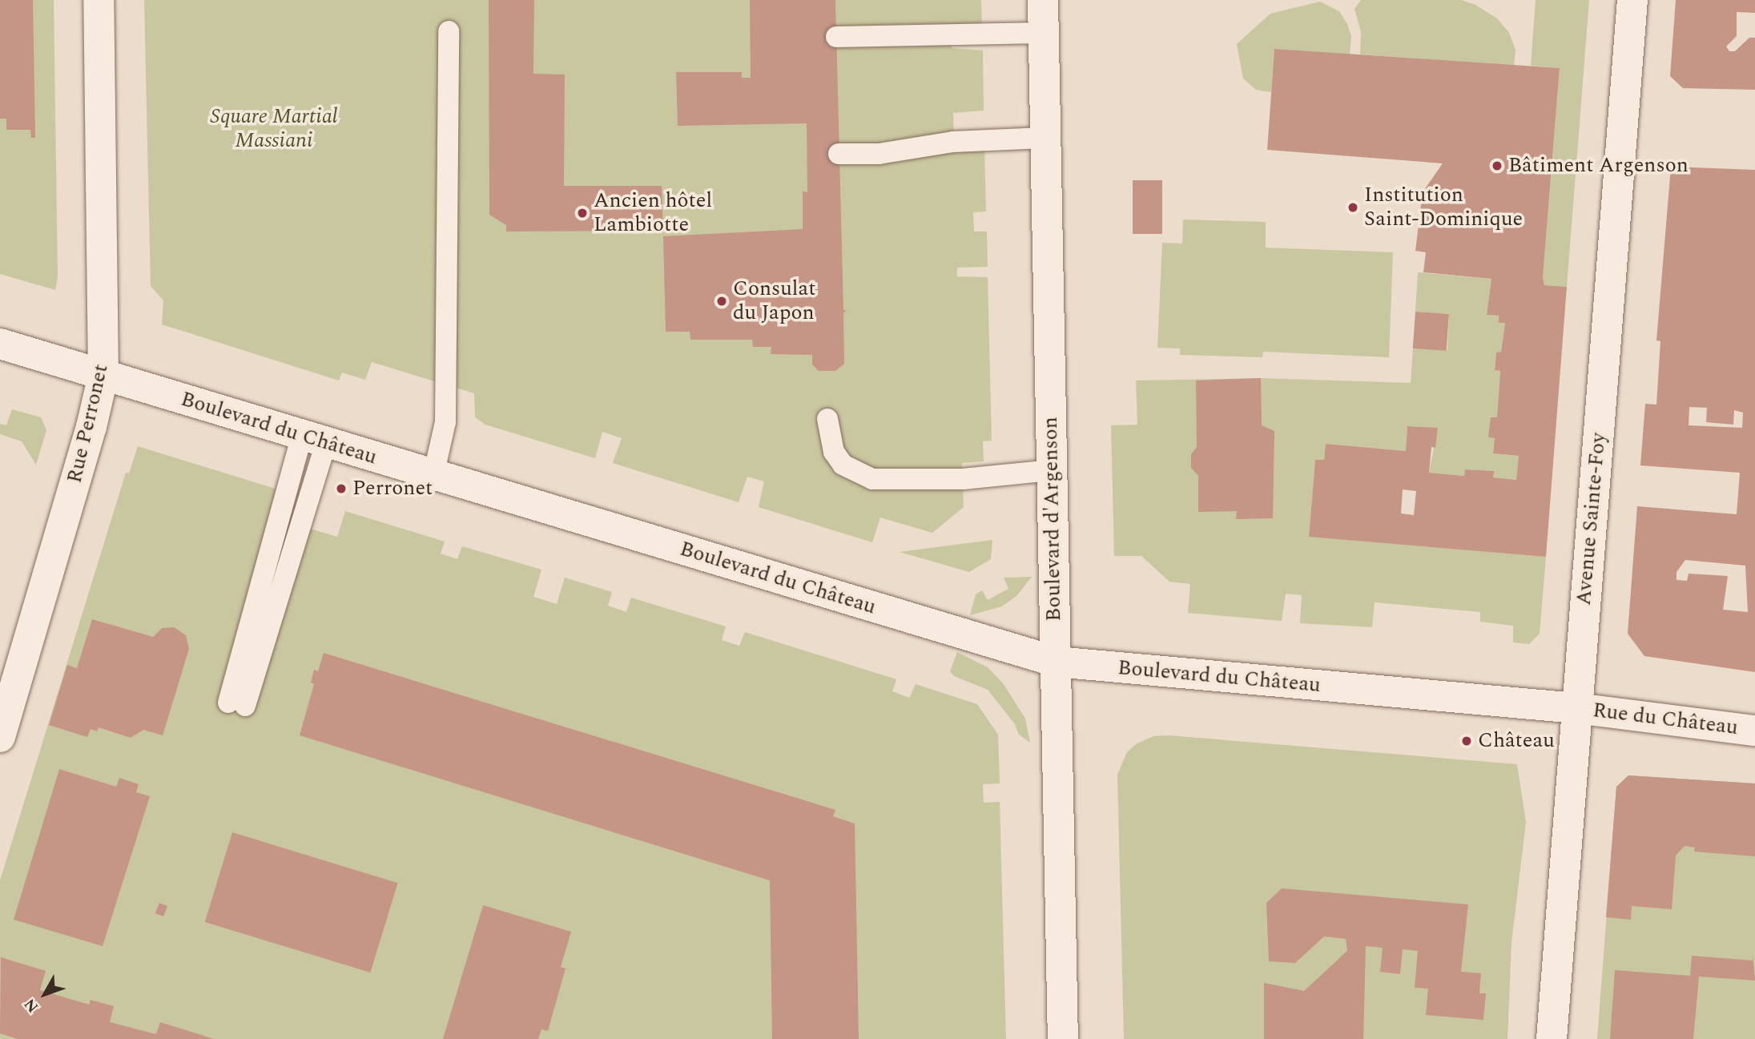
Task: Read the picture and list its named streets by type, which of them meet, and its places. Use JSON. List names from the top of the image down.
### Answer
{
  "streets": {
    "street": [
      "Rue Perronet",
      "Boulevard du Château",
      "Boulevard d'Argenson",
      "Avenue Sainte-Foy",
      "Rue du Château"
    ]
  },
  "crossings": [
    ["Rue Perronet", "Boulevard du Château"],
    ["Boulevard du Château", "Boulevard d'Argenson"],
    ["Boulevard du Château", "Avenue Sainte-Foy"],
    ["Boulevard du Château", "Rue du Château"],
    ["Avenue Sainte-Foy", "Rue du Château"]
  ],
  "parks": ["Square Martial Massiani"],
  "places": [
    "Bâtiment Argenson",
    "Institution Saint-Dominique",
    "Ancien hôtel Lambiotte",
    "Consulat du Japon",
    "Perronet",
    "Château"
  ],
  "north": "bottom left"
}
